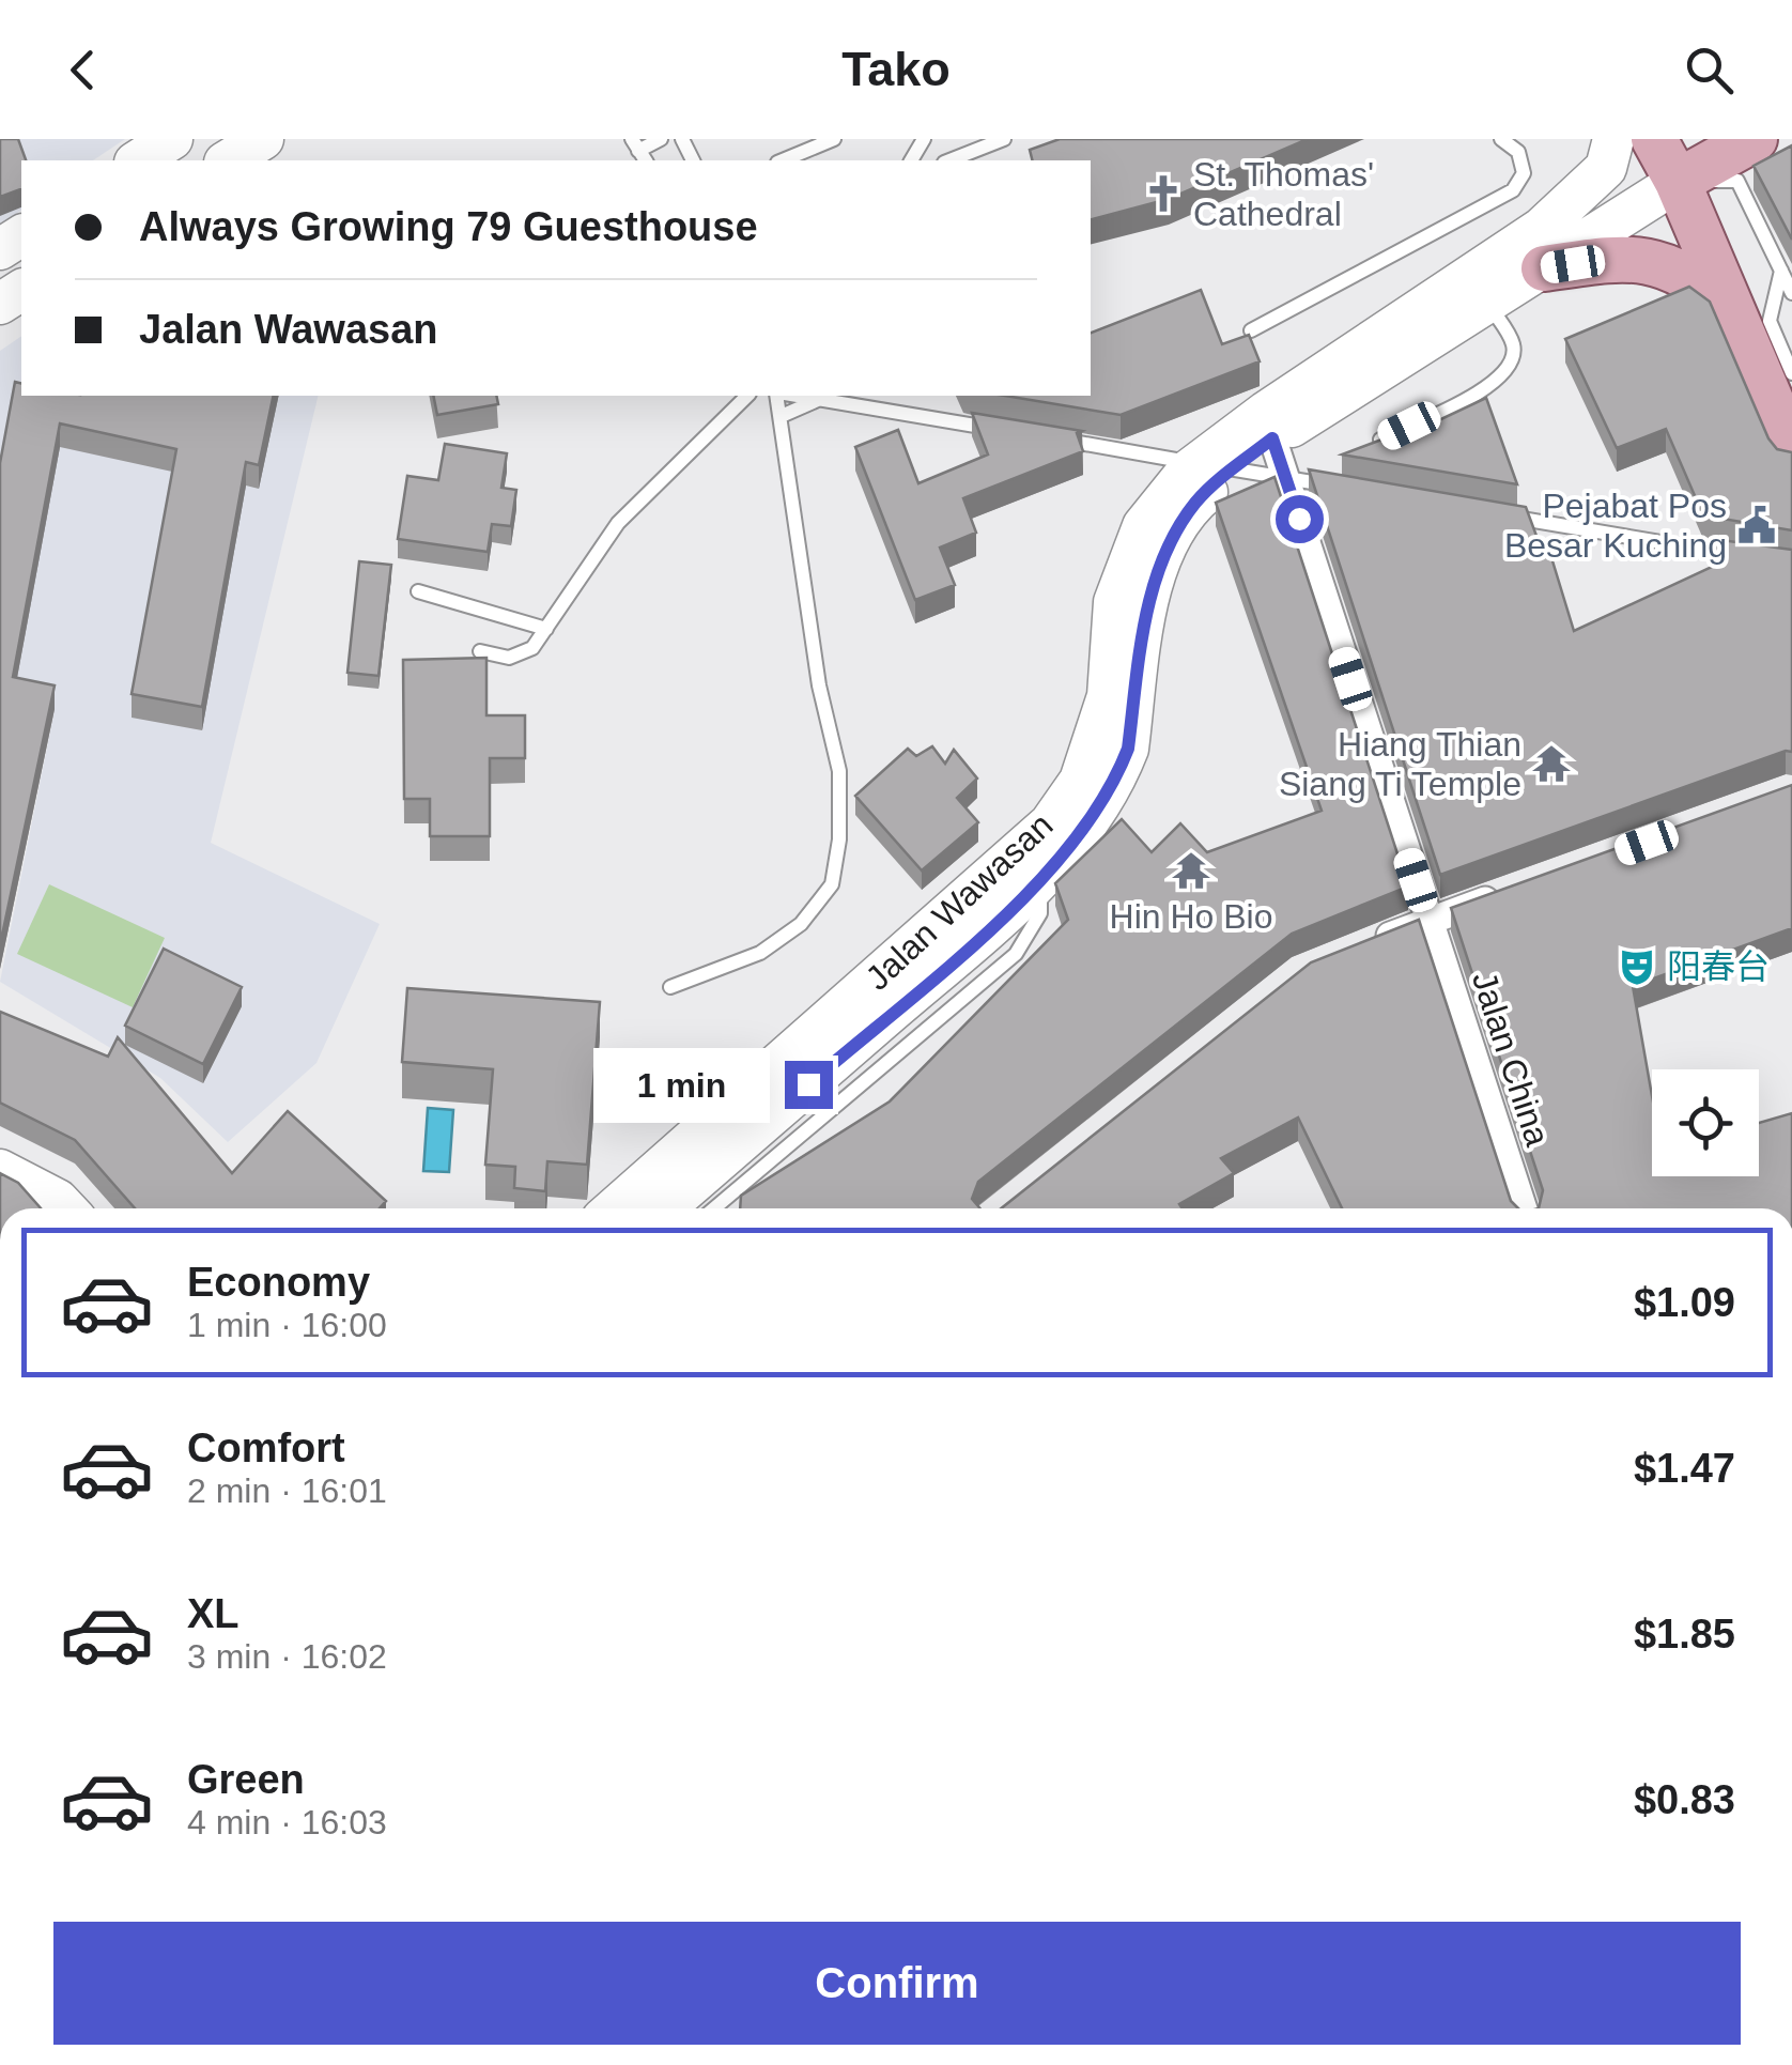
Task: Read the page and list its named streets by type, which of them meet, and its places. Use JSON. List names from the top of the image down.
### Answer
{
  "streets": {
    "street": ["Jalan Wawasan", "Jalan China"]
  },
  "crossings": [
    ["Jalan Wawasan", "Jalan China"]
  ],
  "places": {
    "church": ["St. Thomas' Cathedral"],
    "public building": ["Pejabat Pos Besar Kuching"],
    "temple": ["Hiang Thian Siang Ti Temple", "Hin Ho Bio"],
    "theatre": ["阳春台"]
  },
  "page": {
    "header": "Tako",
    "banner": ["Always Growing 79 Guesthouse", "Jalan Wawasan"],
    "bubble": "1 min",
    "list": [
      {
        "name": "Economy",
        "note": "1 min · 16:00",
        "value": "$1.09"
      },
      {
        "name": "Comfort",
        "note": "2 min · 16:01",
        "value": "$1.47"
      },
      {
        "name": "XL",
        "note": "3 min · 16:02",
        "value": "$1.85"
      },
      {
        "name": "Green",
        "note": "4 min · 16:03",
        "value": "$0.83"
      }
    ],
    "buttons": "Confirm"
  }
}
